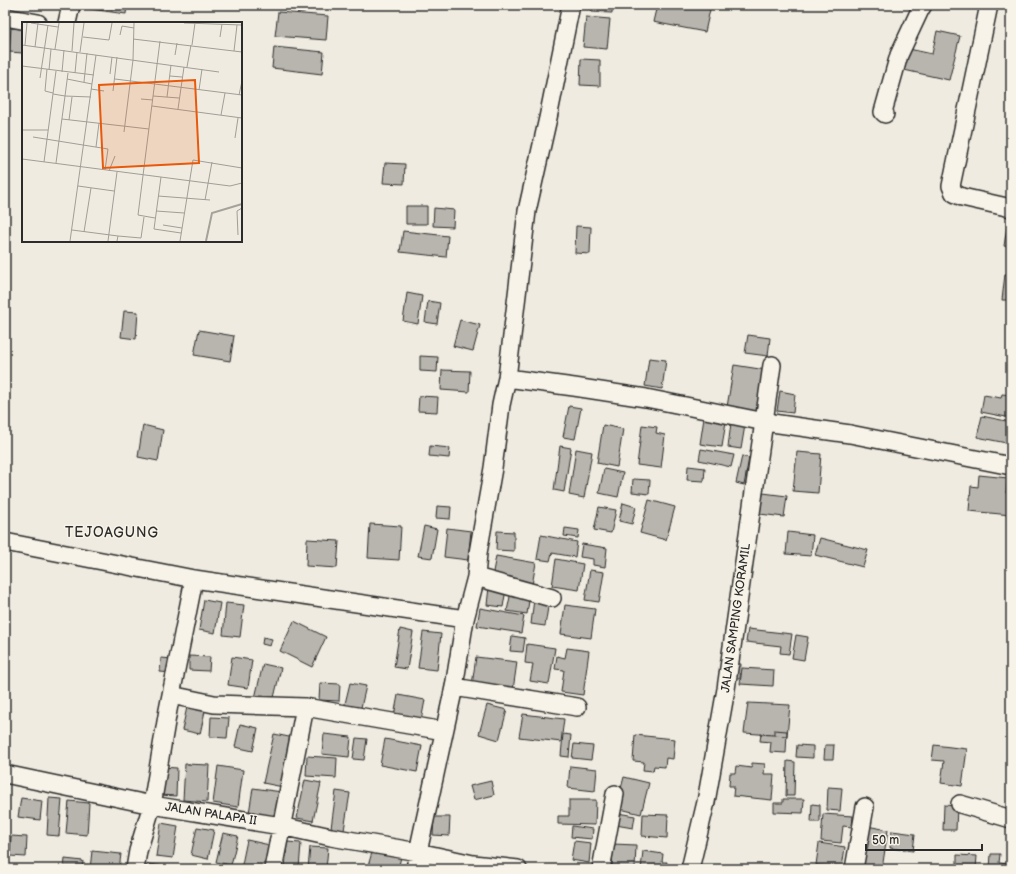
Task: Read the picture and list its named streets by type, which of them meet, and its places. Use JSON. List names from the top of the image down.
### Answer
{
  "streets": {
    "street": ["JALAN SAMPING KORAMIL", "JALAN PALAPA II"]
  },
  "districts": ["TEJOAGUNG"],
  "scale_bar": "50 m"
}
